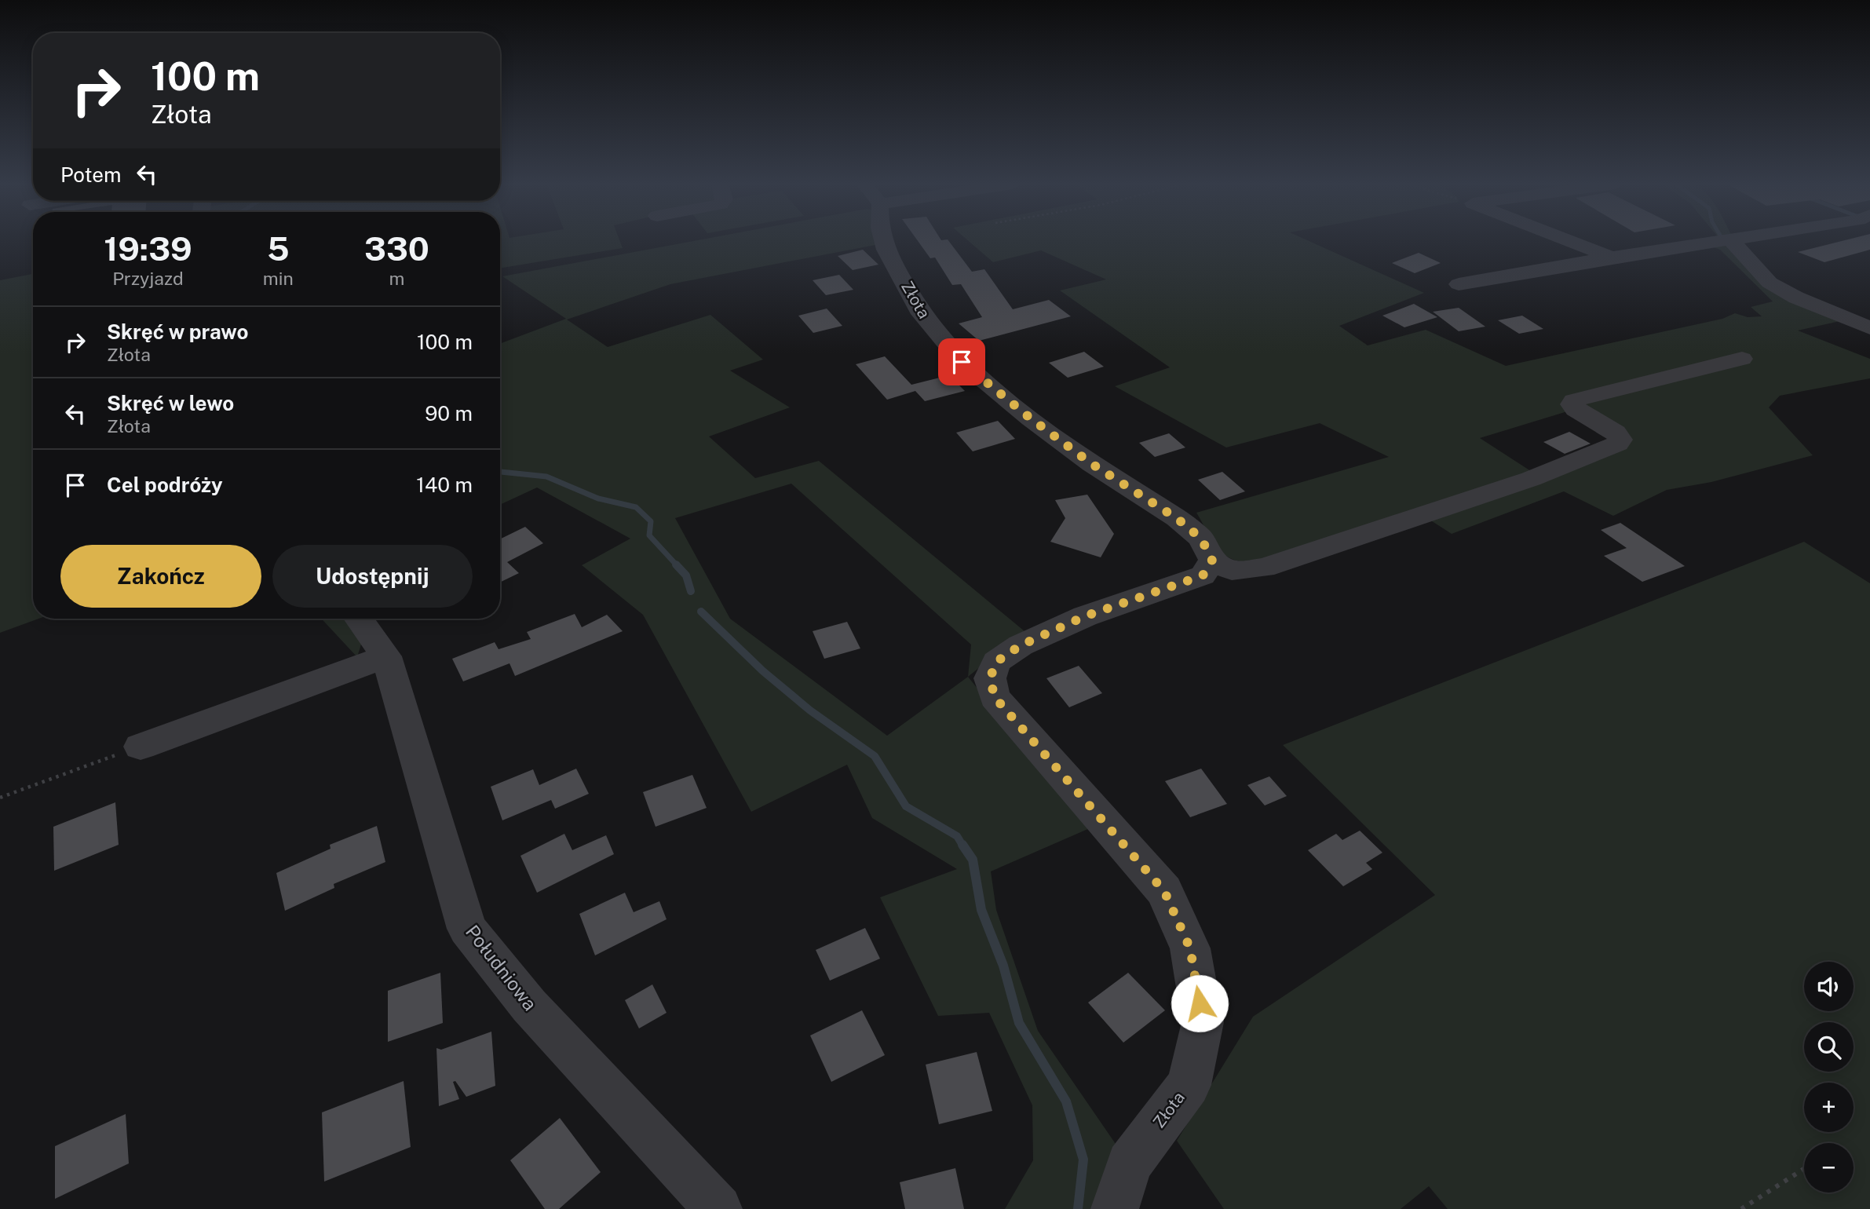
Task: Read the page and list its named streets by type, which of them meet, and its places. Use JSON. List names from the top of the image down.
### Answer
{
  "streets": {
    "street": ["Złota", "Południowa"]
  },
  "page": {
    "turn": ["100 m", "Złota"],
    "then": "Potem",
    "eta": [
      "19:39",
      "Przyjazd",
      "5",
      "min",
      "330",
      "m"
    ],
    "list": [
      {
        "name": "Skręć w prawo",
        "note": "Złota",
        "value": "100 m"
      },
      {
        "name": "Skręć w lewo",
        "note": "Złota",
        "value": "90 m"
      },
      {
        "name": "Cel podróży",
        "value": "140 m"
      }
    ],
    "buttons": ["Zakończ", "Udostępnij"],
    "map_buttons": ["+", "−"]
  }
}
